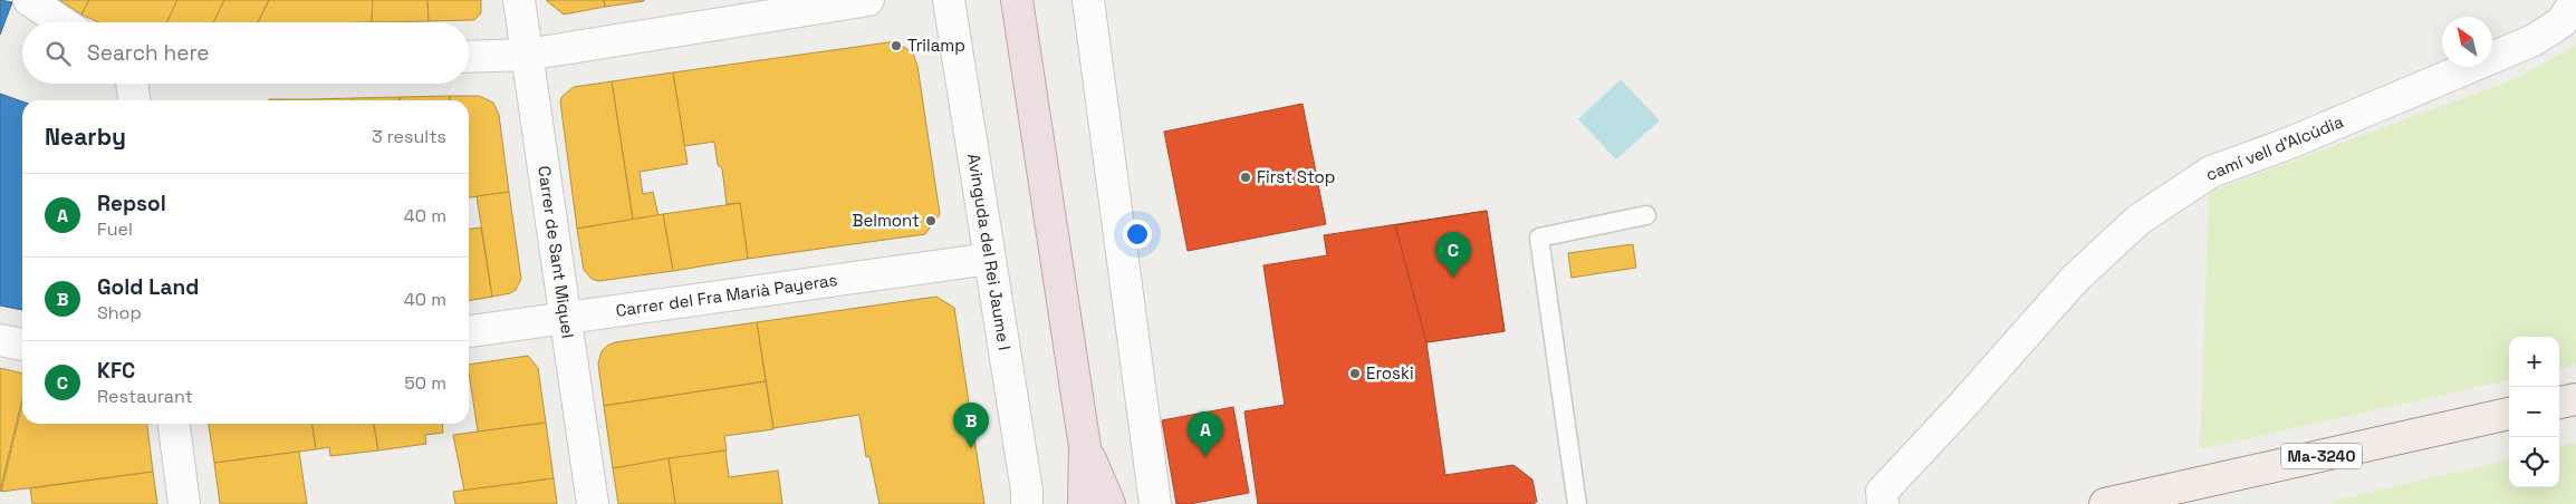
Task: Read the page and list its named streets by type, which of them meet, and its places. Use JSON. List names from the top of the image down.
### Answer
{
  "streets": {
    "main road": ["Ma-3240"],
    "street": [
      "camí vell d'Alcúdia",
      "Carrer de Sant Miquel",
      "Avinguda del Rei Jaume I",
      "Carrer del Fra Marià Payeras"
    ]
  },
  "crossings": [
    ["Carrer de Sant Miquel", "Carrer del Fra Marià Payeras"],
    ["Avinguda del Rei Jaume I", "Carrer del Fra Marià Payeras"]
  ],
  "places": [
    "Trilamp",
    "First Stop",
    "Belmont",
    "Eroski"
  ],
  "north": "top left",
  "page": {
    "search": "Search here",
    "heading": ["Nearby", "3 results"],
    "list": [
      {
        "mark": "A",
        "name": "Repsol",
        "note": "Fuel",
        "value": "40 m"
      },
      {
        "mark": "B",
        "name": "Gold Land",
        "note": "Shop",
        "value": "40 m"
      },
      {
        "mark": "C",
        "name": "KFC",
        "note": "Restaurant",
        "value": "50 m"
      }
    ],
    "pins": ["C", "B", "A"],
    "map_buttons": ["+", "−"]
  }
}
